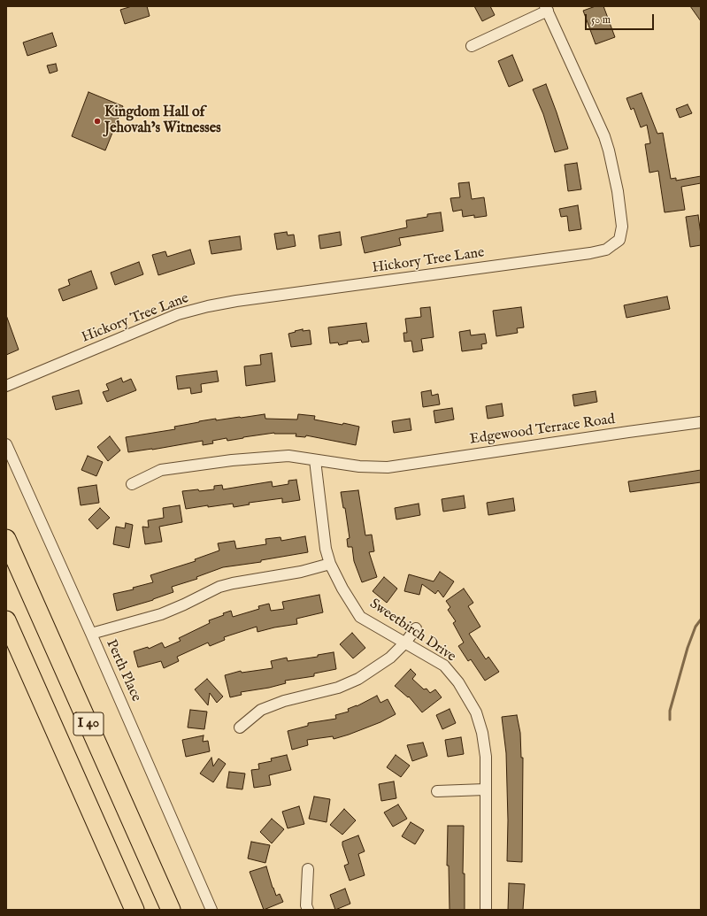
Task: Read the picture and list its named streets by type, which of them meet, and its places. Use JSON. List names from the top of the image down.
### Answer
{
  "streets": {
    "highway": ["I 40"],
    "street": [
      "Hickory Tree Lane",
      "Edgewood Terrace Road",
      "Sweetbirch Drive",
      "Perth Place"
    ]
  },
  "crossings": [
    ["Edgewood Terrace Road", "Sweetbirch Drive"]
  ],
  "places": ["Kingdom Hall of Jehovah’s Witnesses"],
  "scale_bar": "50 m"
}
